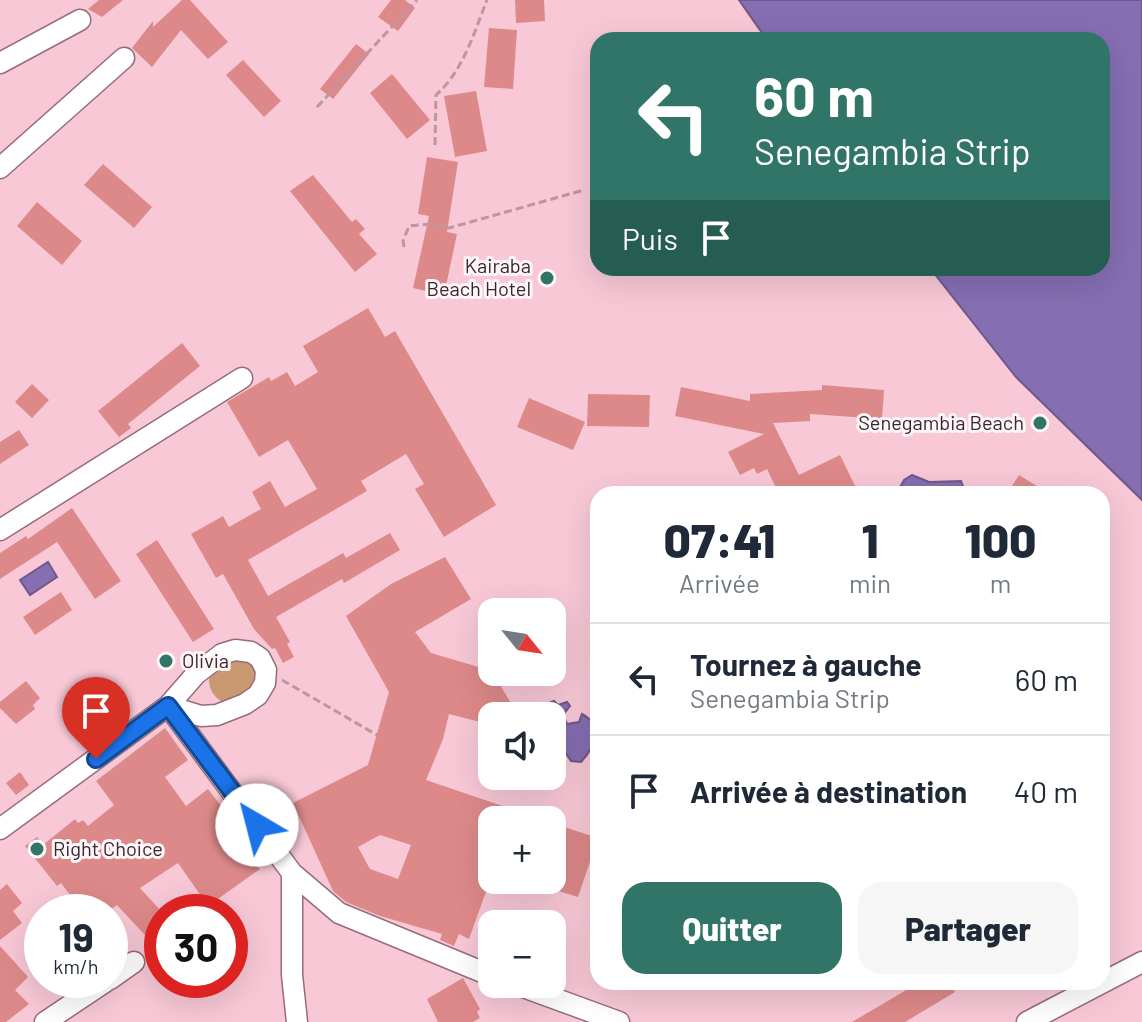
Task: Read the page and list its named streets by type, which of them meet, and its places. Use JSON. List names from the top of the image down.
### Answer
{
  "places": [
    "Kairaba Beach Hotel",
    "Senegambia Beach",
    "Olivia",
    "Right Choice"
  ],
  "north": "bottom right",
  "page": {
    "turn": ["60 m", "Senegambia Strip"],
    "then": "Puis",
    "eta": [
      "07:41",
      "Arrivée",
      "1",
      "min",
      "100",
      "m"
    ],
    "map_buttons": ["+", "−"],
    "list": [
      {
        "name": "Tournez à gauche",
        "note": "Senegambia Strip",
        "value": "60 m"
      },
      {
        "name": "Arrivée à destination",
        "value": "40 m"
      }
    ],
    "buttons": ["Quitter", "Partager"],
    "speed": "19 km/h",
    "limit": "30"
  }
}
